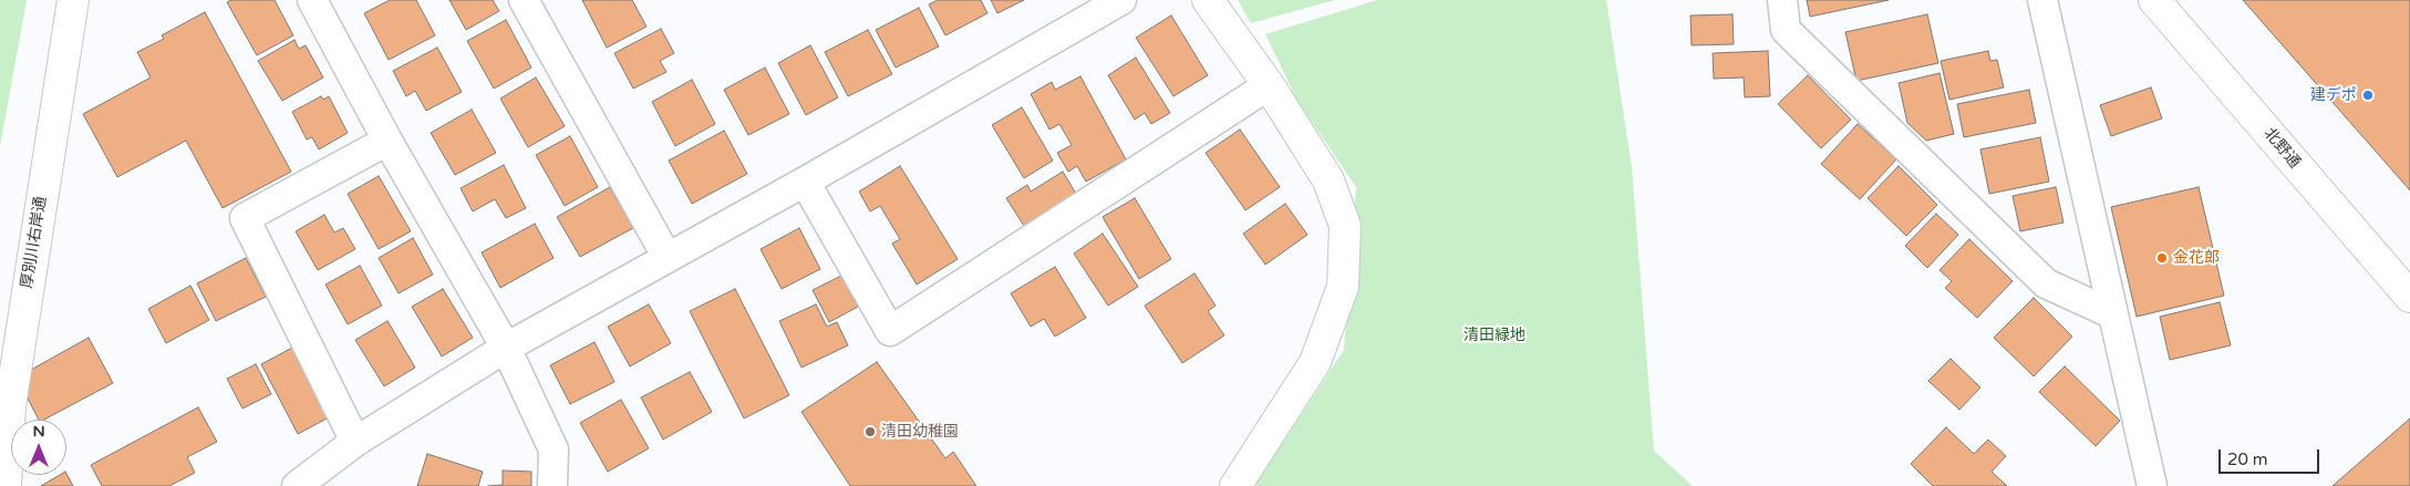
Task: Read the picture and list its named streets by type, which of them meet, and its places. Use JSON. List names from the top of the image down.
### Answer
{
  "streets": {
    "street": ["北野通", "厚別川右岸通"]
  },
  "parks": ["清田緑地"],
  "places": ["建デポ", "金花郎", "清田幼稚園"],
  "scale_bar": "20 m",
  "north": "top"
}
